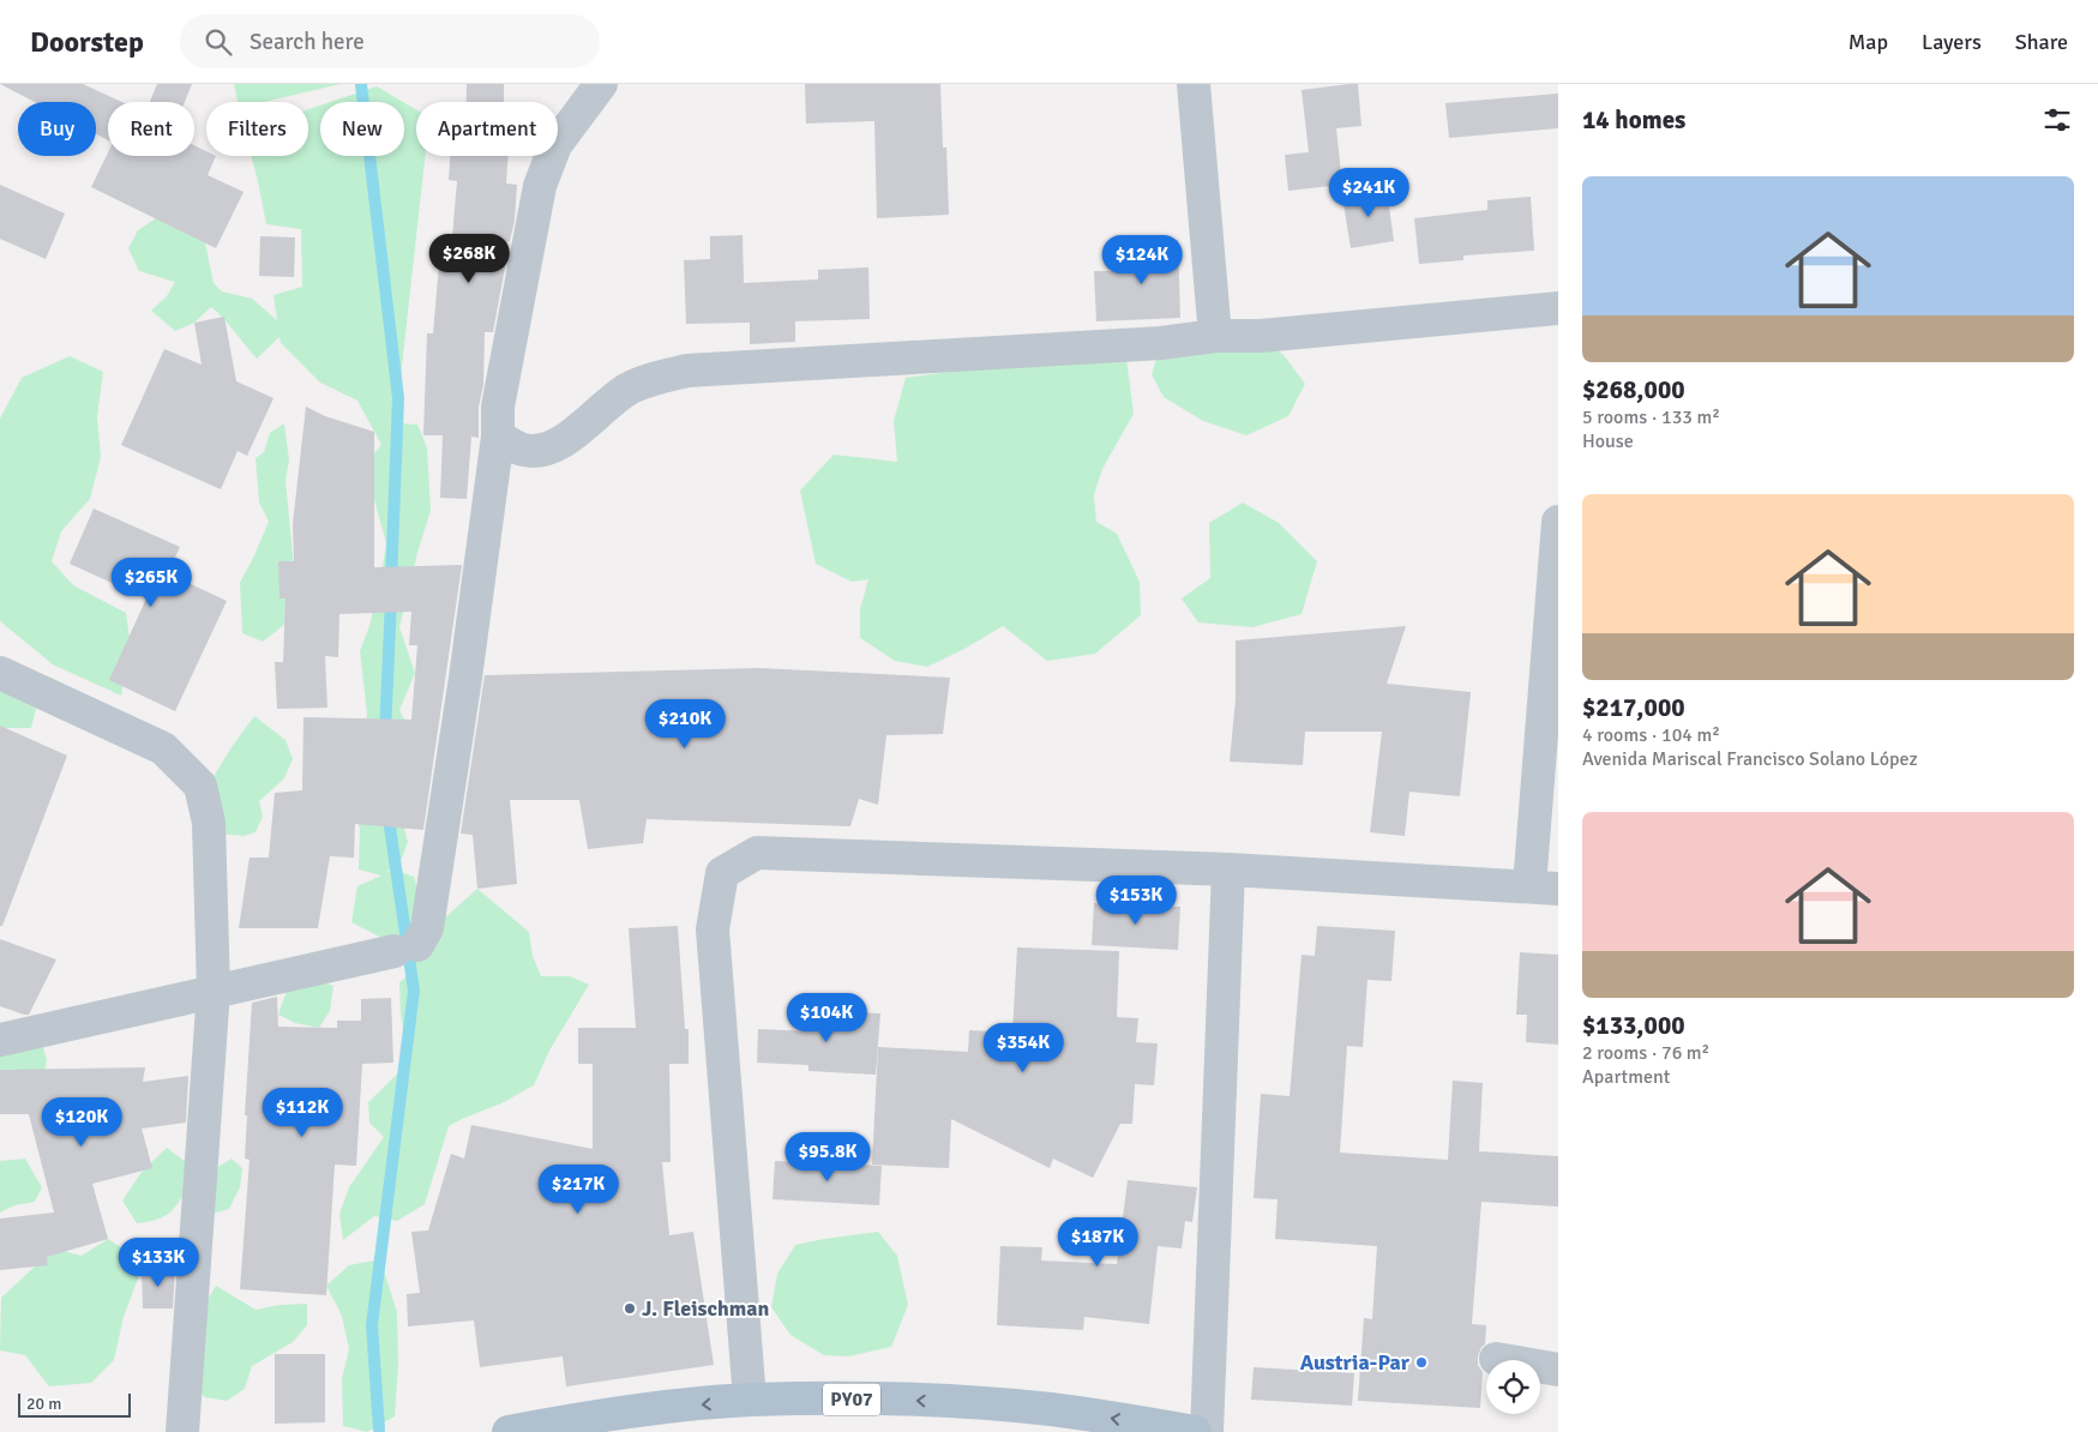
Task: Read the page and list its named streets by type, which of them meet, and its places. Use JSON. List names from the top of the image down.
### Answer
{
  "streets": {
    "main road": ["PY07"]
  },
  "places": ["J. Fleischman", "Austria-Par"],
  "scale_bar": "20 m",
  "page": {
    "header": "Doorstep",
    "search": "Search here",
    "nav": ["Map", "Layers", "Share"],
    "heading": "14 homes",
    "chip": [
      "Buy",
      "Rent",
      "Filters",
      "New",
      "Apartment"
    ],
    "list": [
      {
        "name": "$268,000",
        "note": "5 rooms · 133 m² · House"
      },
      {
        "name": "$217,000",
        "note": "4 rooms · 104 m² · Avenida Mariscal Francisco Solano López"
      },
      {
        "name": "$133,000",
        "note": "2 rooms · 76 m² · Apartment"
      }
    ],
    "price": [
      "$241K",
      "$268K",
      "$124K",
      "$265K",
      "$210K",
      "$153K",
      "$104K",
      "$354K",
      "$112K",
      "$120K",
      "$95.8K",
      "$217K",
      "$187K",
      "$133K"
    ],
    "scale": "20 m"
  }
}
